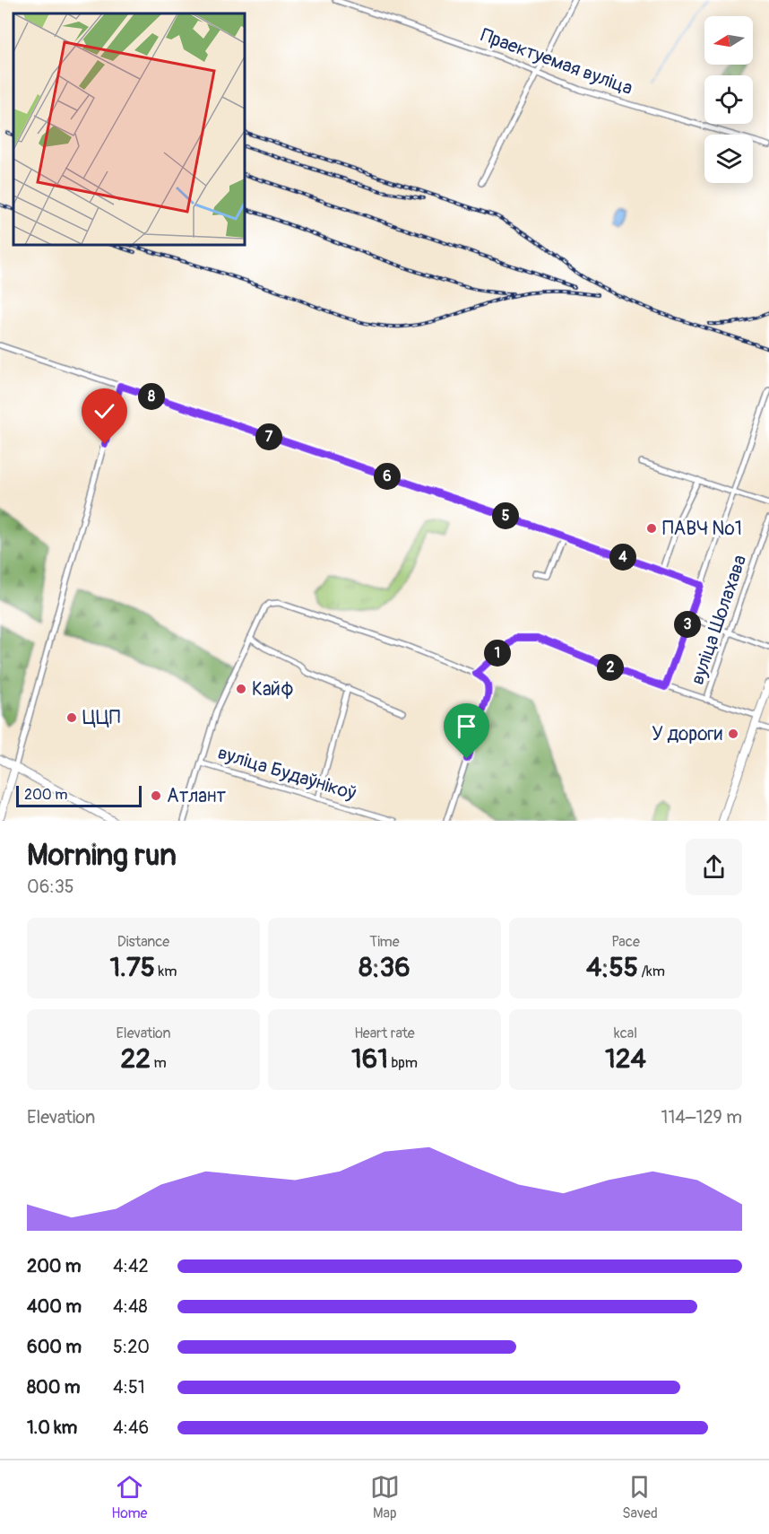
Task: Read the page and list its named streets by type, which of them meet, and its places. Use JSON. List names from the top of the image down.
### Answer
{
  "streets": {
    "street": ["Праектуемая вуліца", "вуліца Шолахава", "вуліца Будаўнікоў"]
  },
  "places": [
    "ПАВЧ №1",
    "Кайф",
    "ЦЦП",
    "У дороги",
    "Атлант"
  ],
  "scale_bar": "200 m",
  "north": "left",
  "page": {
    "pins": [
      "8",
      "7",
      "6",
      "5",
      "4",
      "3",
      "1",
      "2"
    ],
    "scale": "200 m",
    "heading": ["Morning run", "06:35"],
    "stats": [
      ["Distance", "1.75 km"],
      ["Time", "8:36"],
      ["Pace", "4:55 /km"],
      ["Elevation", "22 m"],
      ["Heart rate", "161 bpm"],
      ["kcal", "124"]
    ],
    "chart": ["Elevation", "114–129 m"],
    "list": [
      {
        "name": "200 m",
        "note": "4:42"
      },
      {
        "name": "400 m",
        "note": "4:48"
      },
      {
        "name": "600 m",
        "note": "5:20"
      },
      {
        "name": "800 m",
        "note": "4:51"
      },
      {
        "name": "1.0 km",
        "note": "4:46"
      }
    ],
    "tabs": ["Home", "Map", "Saved"]
  }
}
